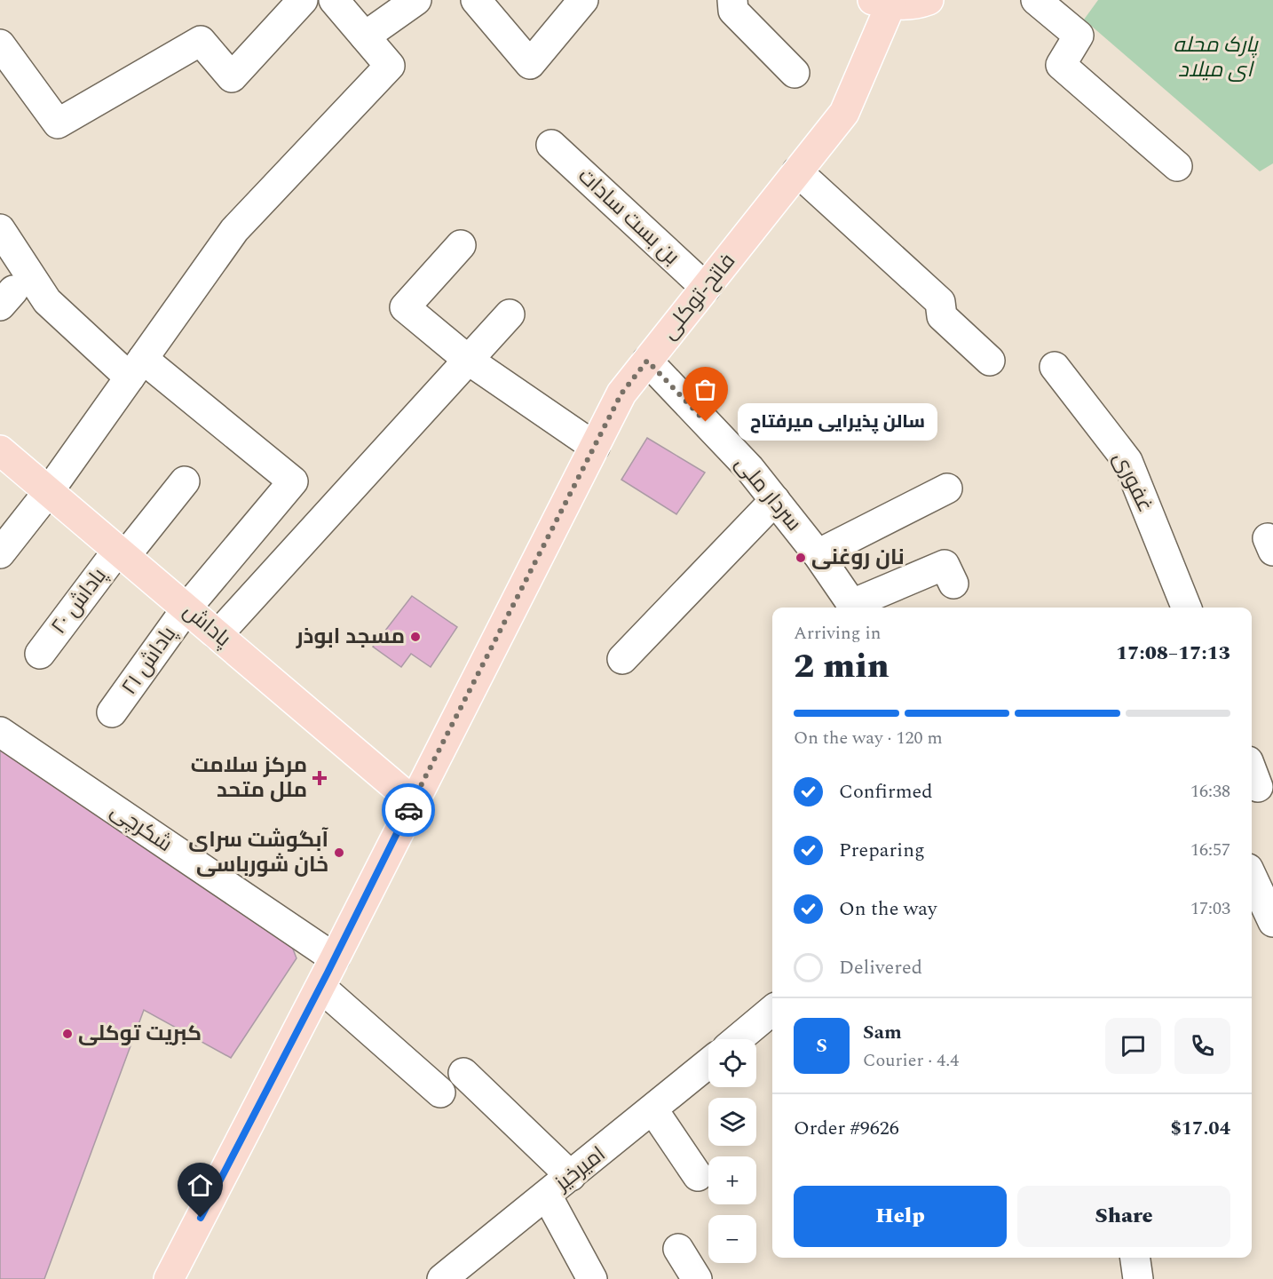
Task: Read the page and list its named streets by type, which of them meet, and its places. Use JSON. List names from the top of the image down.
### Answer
{
  "streets": {
    "main road": ["فاتح-توکلی", "پاداش"],
    "street": [
      "بن بست سادات",
      "غفوری",
      "سردار ملی",
      "پاداش ۲۰",
      "پاداش ۲۱",
      "شکرچی",
      "امیرخیز"
    ]
  },
  "crossings": [
    ["بن بست سادات", "فاتح-توکلی"],
    ["فاتح-توکلی", "سردار ملی"],
    ["فاتح-توکلی", "پاداش"],
    ["فاتح-توکلی", "شکرچی"],
    ["پاداش ۲۰", "پاداش"],
    ["پاداش", "پاداش ۲۱"]
  ],
  "parks": ["پارک محله ای میلاد"],
  "places": {
    "other": [
      "سالن پذیرایی میرفتاح",
      "نان روغنی",
      "مسجد ابوذر",
      "آبگوشت سرای خان شورباسی",
      "کبریت توکلی"
    ],
    "health": ["مرکز سلامت ملل متحد"]
  },
  "page": {
    "bubble": "سالن پذیرایی میرفتاح",
    "heading": ["2 min", "Arriving in", "17:08–17:13"],
    "panel": [
      "Sam",
      "Courier · 4.4",
      "Order #9626",
      "$17.04"
    ],
    "bar": "On the way · 120 m",
    "list": [
      ["Confirmed", "16:38"],
      ["Preparing", "16:57"],
      ["On the way", "17:03"],
      "Delivered"
    ],
    "round": "S",
    "map_buttons": ["+", "−"],
    "buttons": ["Help", "Share"]
  }
}
